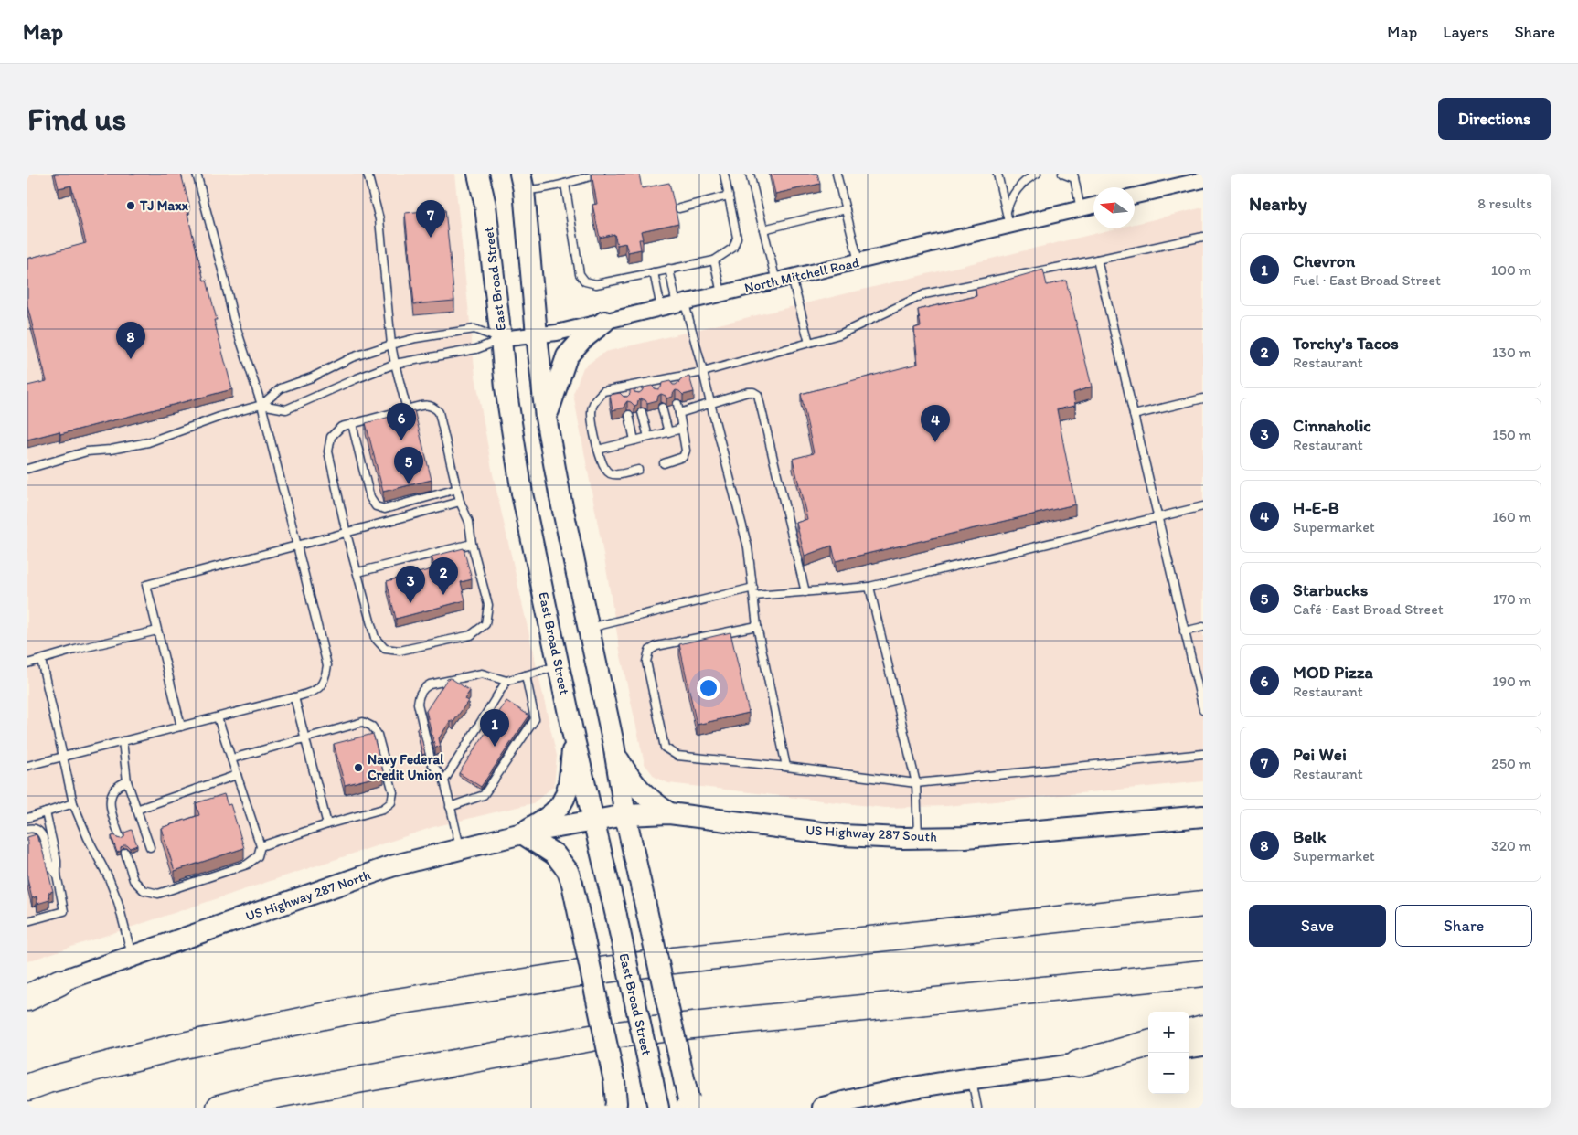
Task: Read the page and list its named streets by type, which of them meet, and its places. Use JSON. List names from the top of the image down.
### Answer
{
  "streets": {
    "main road": ["East Broad Street", "US Highway 287 South", "US Highway 287 North"],
    "street": ["North Mitchell Road"]
  },
  "crossings": [
    ["North Mitchell Road", "East Broad Street"],
    ["East Broad Street", "US Highway 287 South"],
    ["East Broad Street", "US Highway 287 North"],
    ["US Highway 287 South", "US Highway 287 North"]
  ],
  "places": ["TJ Maxx", "Navy Federal Credit Union"],
  "north": "left",
  "page": {
    "header": "Map",
    "nav": ["Map", "Layers", "Share"],
    "buttons": [
      "Directions",
      ["Save", "Share"]
    ],
    "title": "Find us",
    "heading": ["Nearby", "8 results"],
    "pins": [
      "7",
      "8",
      "6",
      "4",
      "5",
      "2",
      "3",
      "1"
    ],
    "list": [
      {
        "mark": "1",
        "name": "Chevron",
        "note": "Fuel · East Broad Street",
        "value": "100 m"
      },
      {
        "mark": "2",
        "name": "Torchy's Tacos",
        "note": "Restaurant",
        "value": "130 m"
      },
      {
        "mark": "3",
        "name": "Cinnaholic",
        "note": "Restaurant",
        "value": "150 m"
      },
      {
        "mark": "4",
        "name": "H-E-B",
        "note": "Supermarket",
        "value": "160 m"
      },
      {
        "mark": "5",
        "name": "Starbucks",
        "note": "Café · East Broad Street",
        "value": "170 m"
      },
      {
        "mark": "6",
        "name": "MOD Pizza",
        "note": "Restaurant",
        "value": "190 m"
      },
      {
        "mark": "7",
        "name": "Pei Wei",
        "note": "Restaurant",
        "value": "250 m"
      },
      {
        "mark": "8",
        "name": "Belk",
        "note": "Supermarket",
        "value": "320 m"
      }
    ],
    "map_buttons": ["+", "−"]
  }
}
